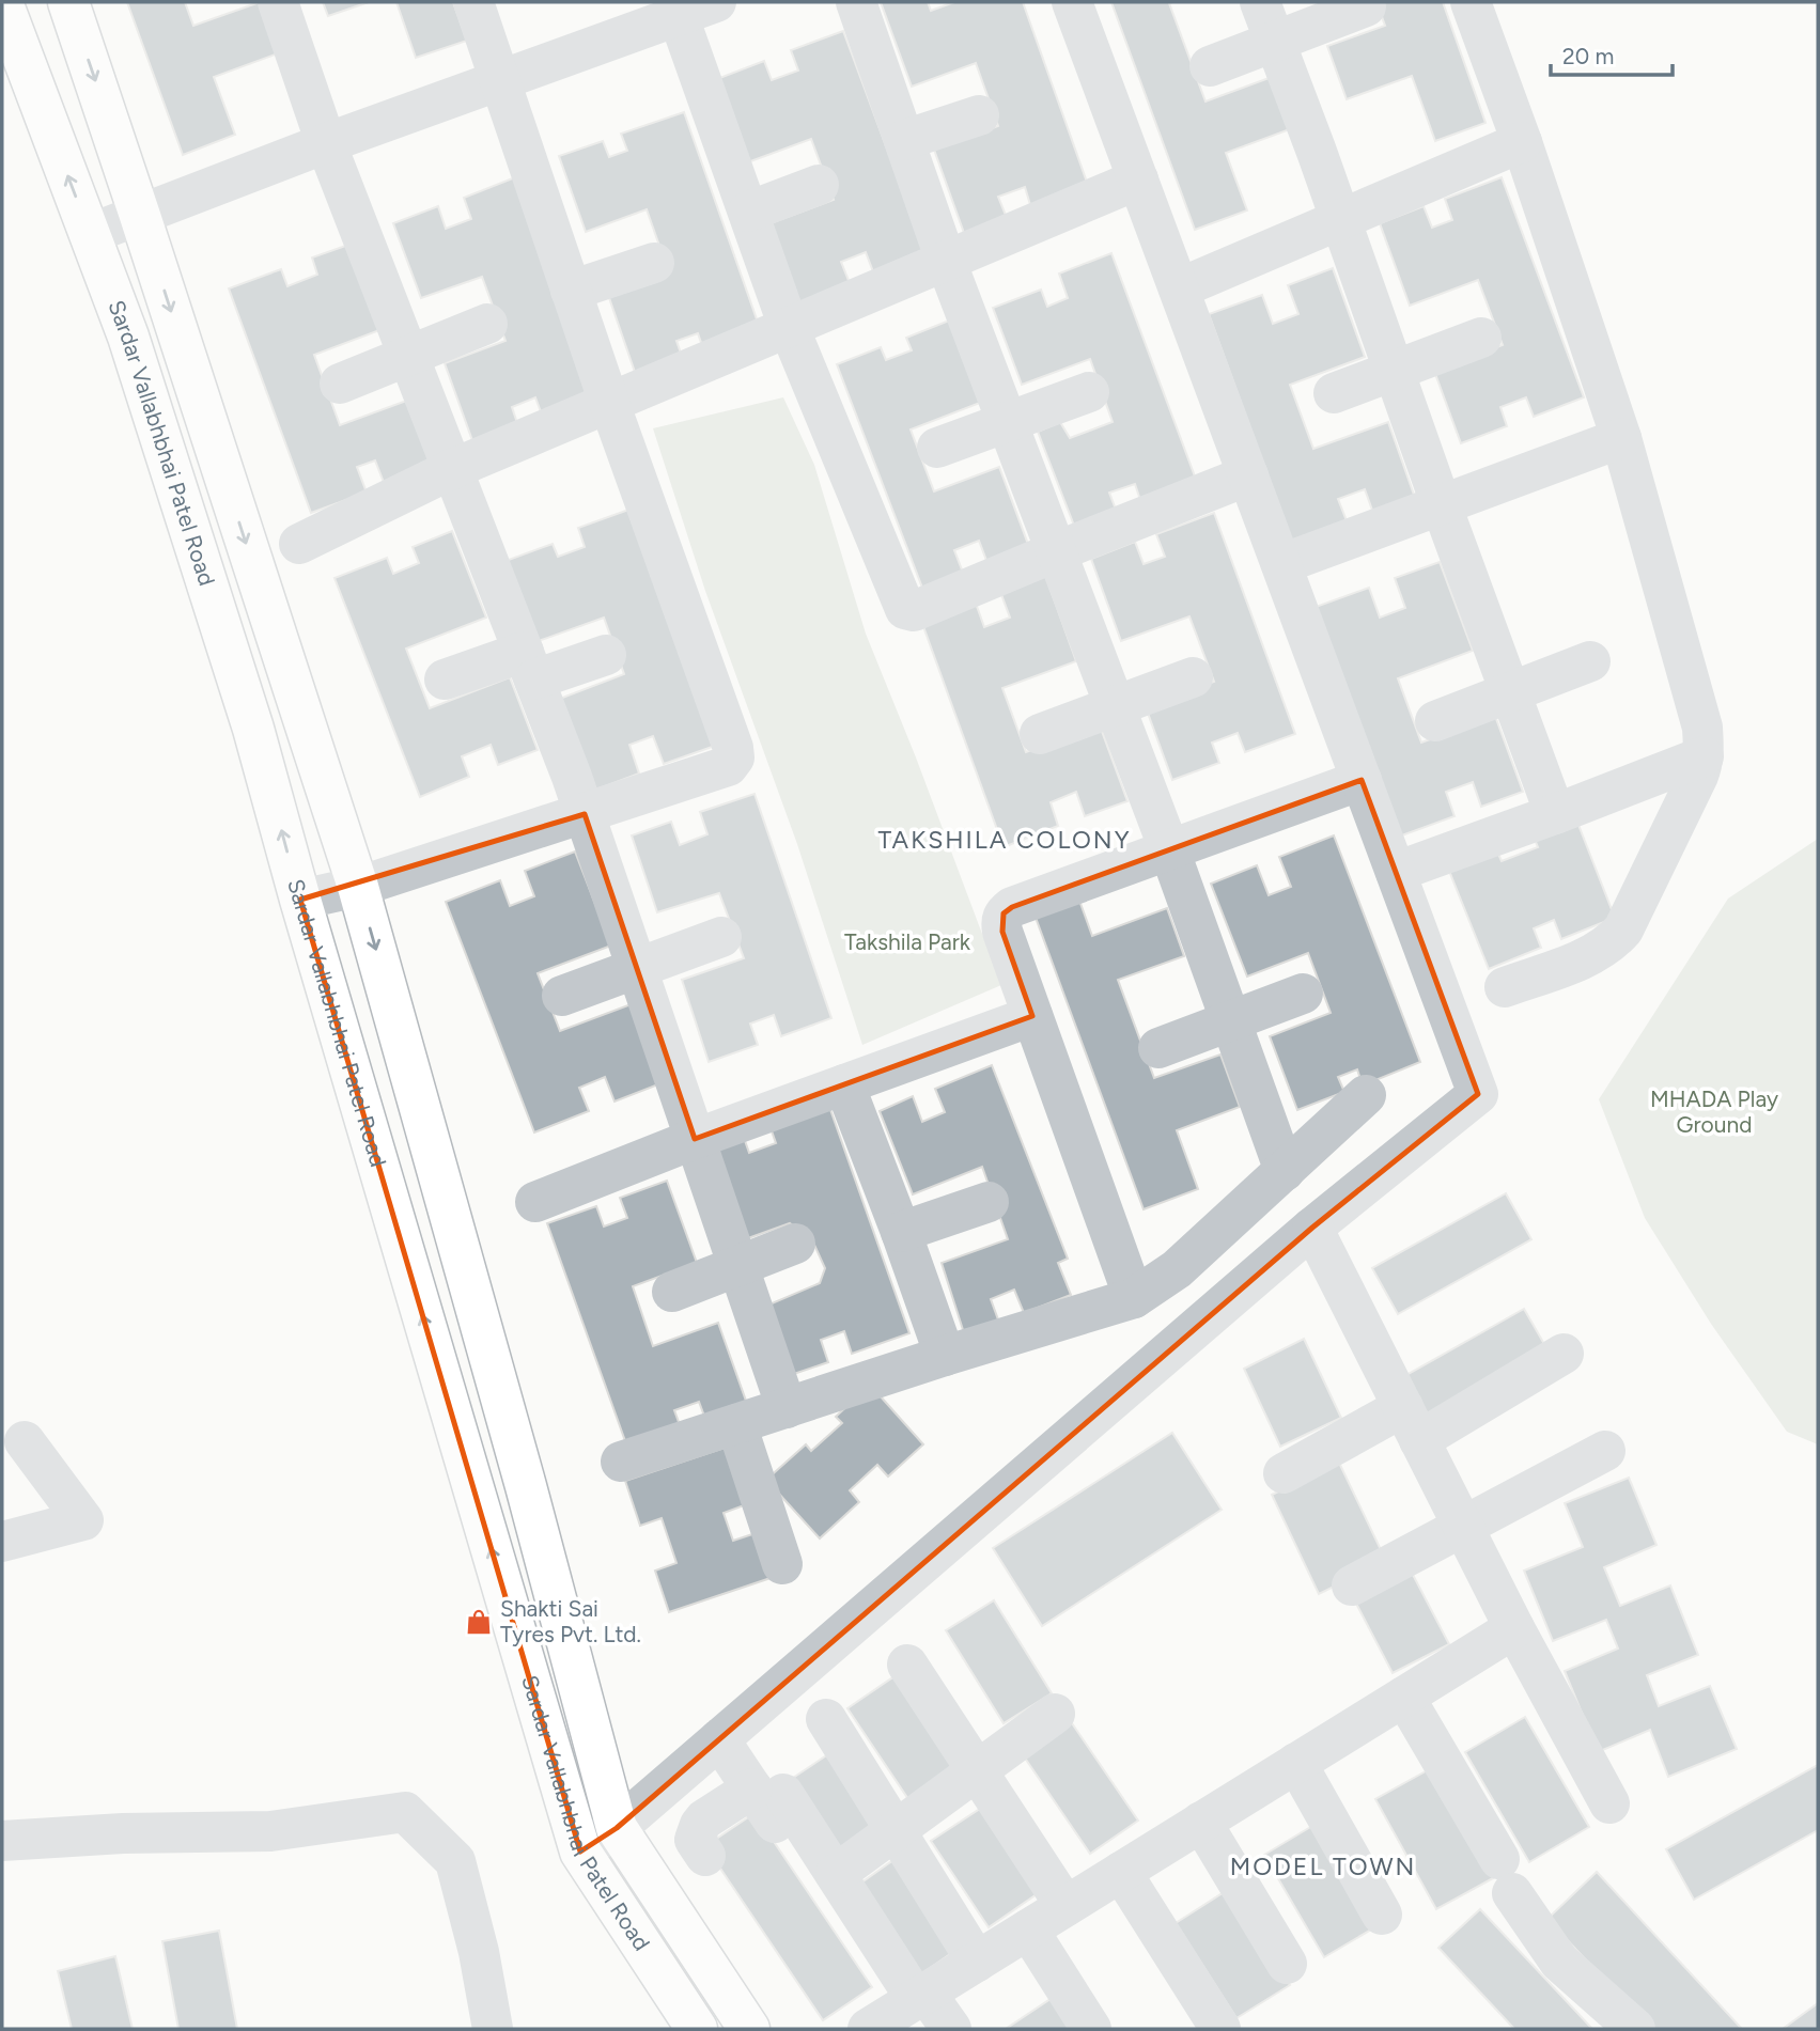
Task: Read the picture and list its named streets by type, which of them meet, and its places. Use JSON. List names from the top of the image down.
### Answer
{
  "streets": {
    "main road": ["Sardar Vallabhbhai Patel Road"]
  },
  "districts": ["TAKSHILA COLONY", "MODEL TOWN"],
  "parks": ["Takshila Park", "MHADA Play Ground"],
  "places": {
    "shop": ["Shakti Sai Tyres Pvt. Ltd."]
  },
  "scale_bar": "20 m"
}
